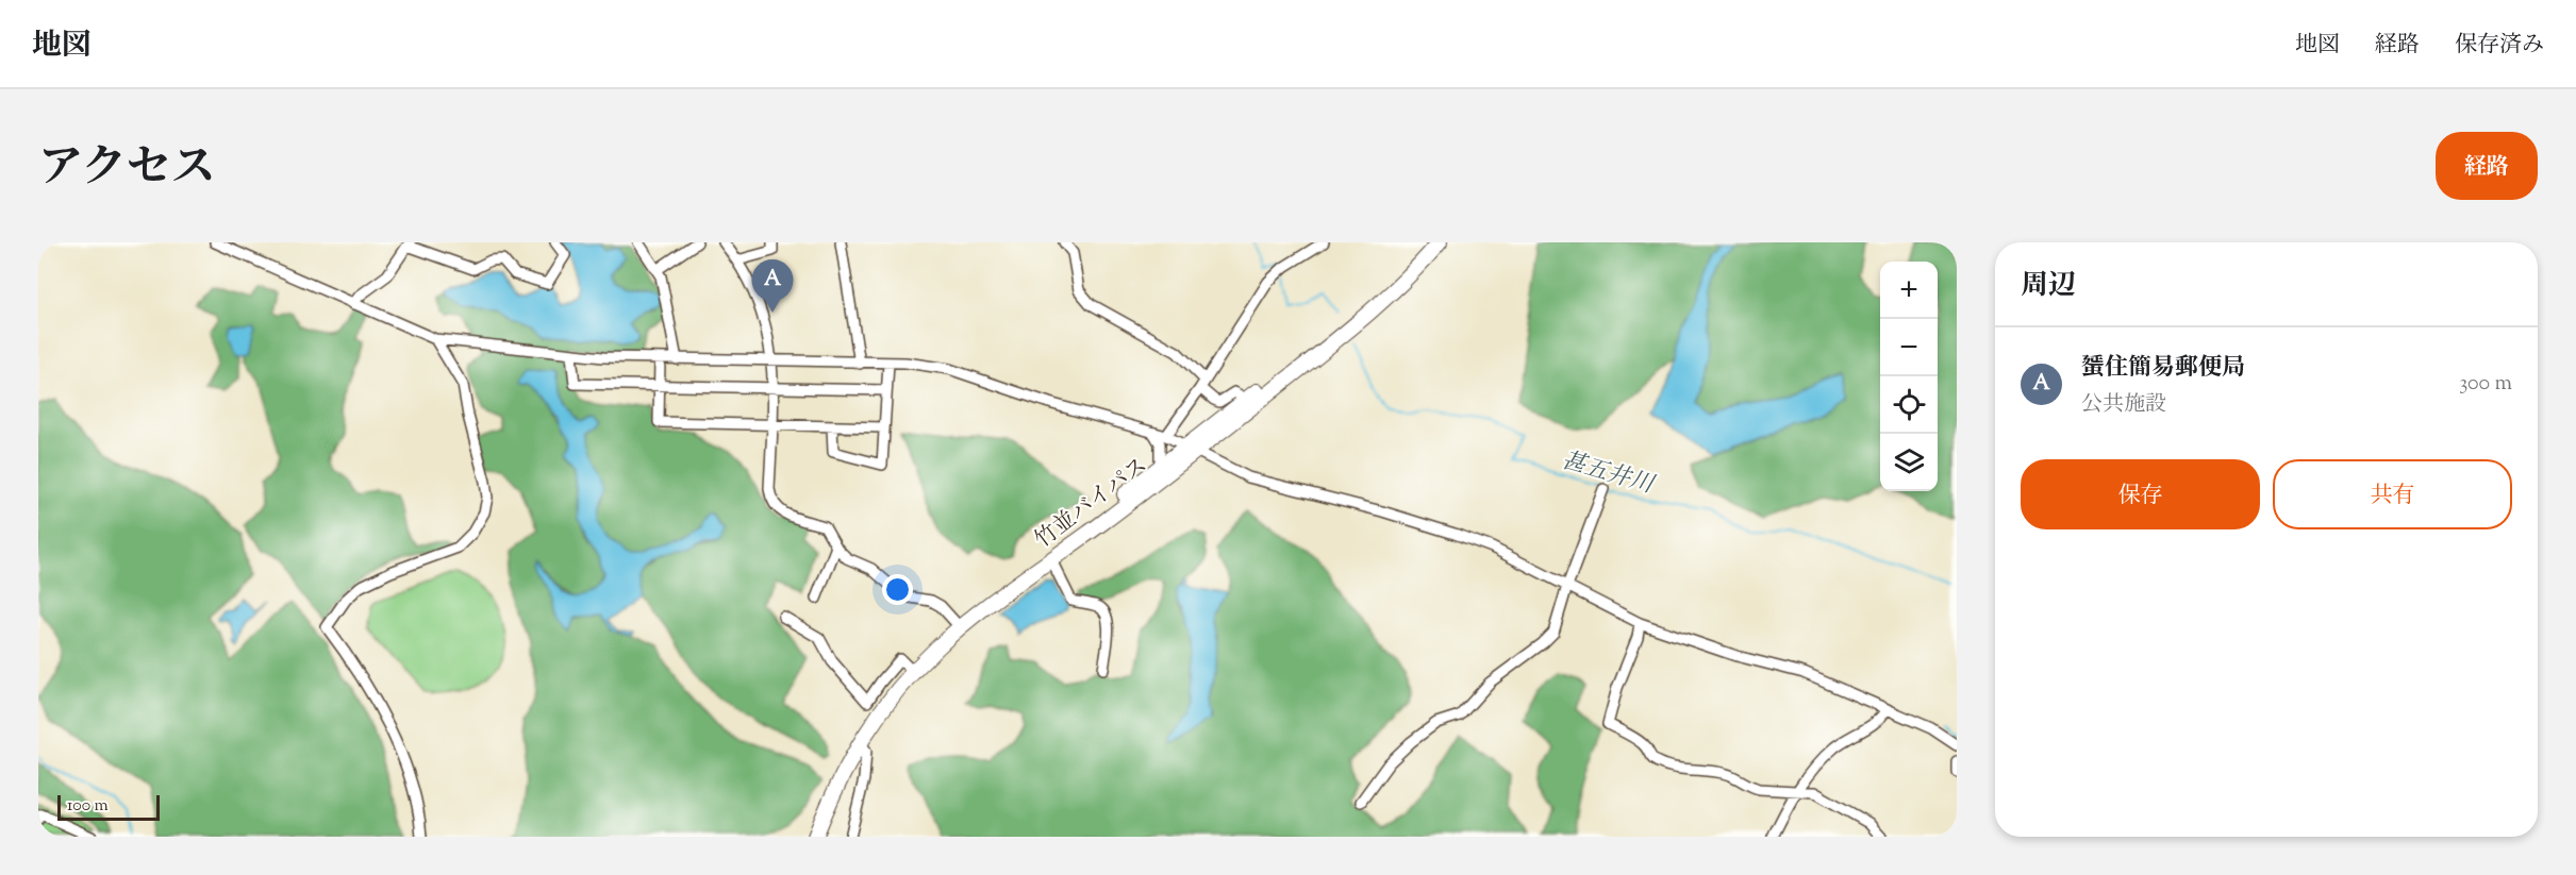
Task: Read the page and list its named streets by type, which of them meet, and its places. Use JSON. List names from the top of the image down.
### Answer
{
  "streets": {
    "highway": ["竹並バイパス"]
  },
  "water": ["甚五井川"],
  "scale_bar": "100 m",
  "page": {
    "header": "地図",
    "nav": ["地図", "経路", "保存済み"],
    "title": "アクセス",
    "buttons": [
      "経路",
      ["保存", "共有"]
    ],
    "heading": "周辺",
    "pins": "A",
    "map_buttons": ["+", "−"],
    "list": [
      {
        "mark": "A",
        "name": "蜑住簡易郵便局",
        "note": "公共施設",
        "value": "300 m"
      }
    ],
    "scale": "100 m"
  }
}
